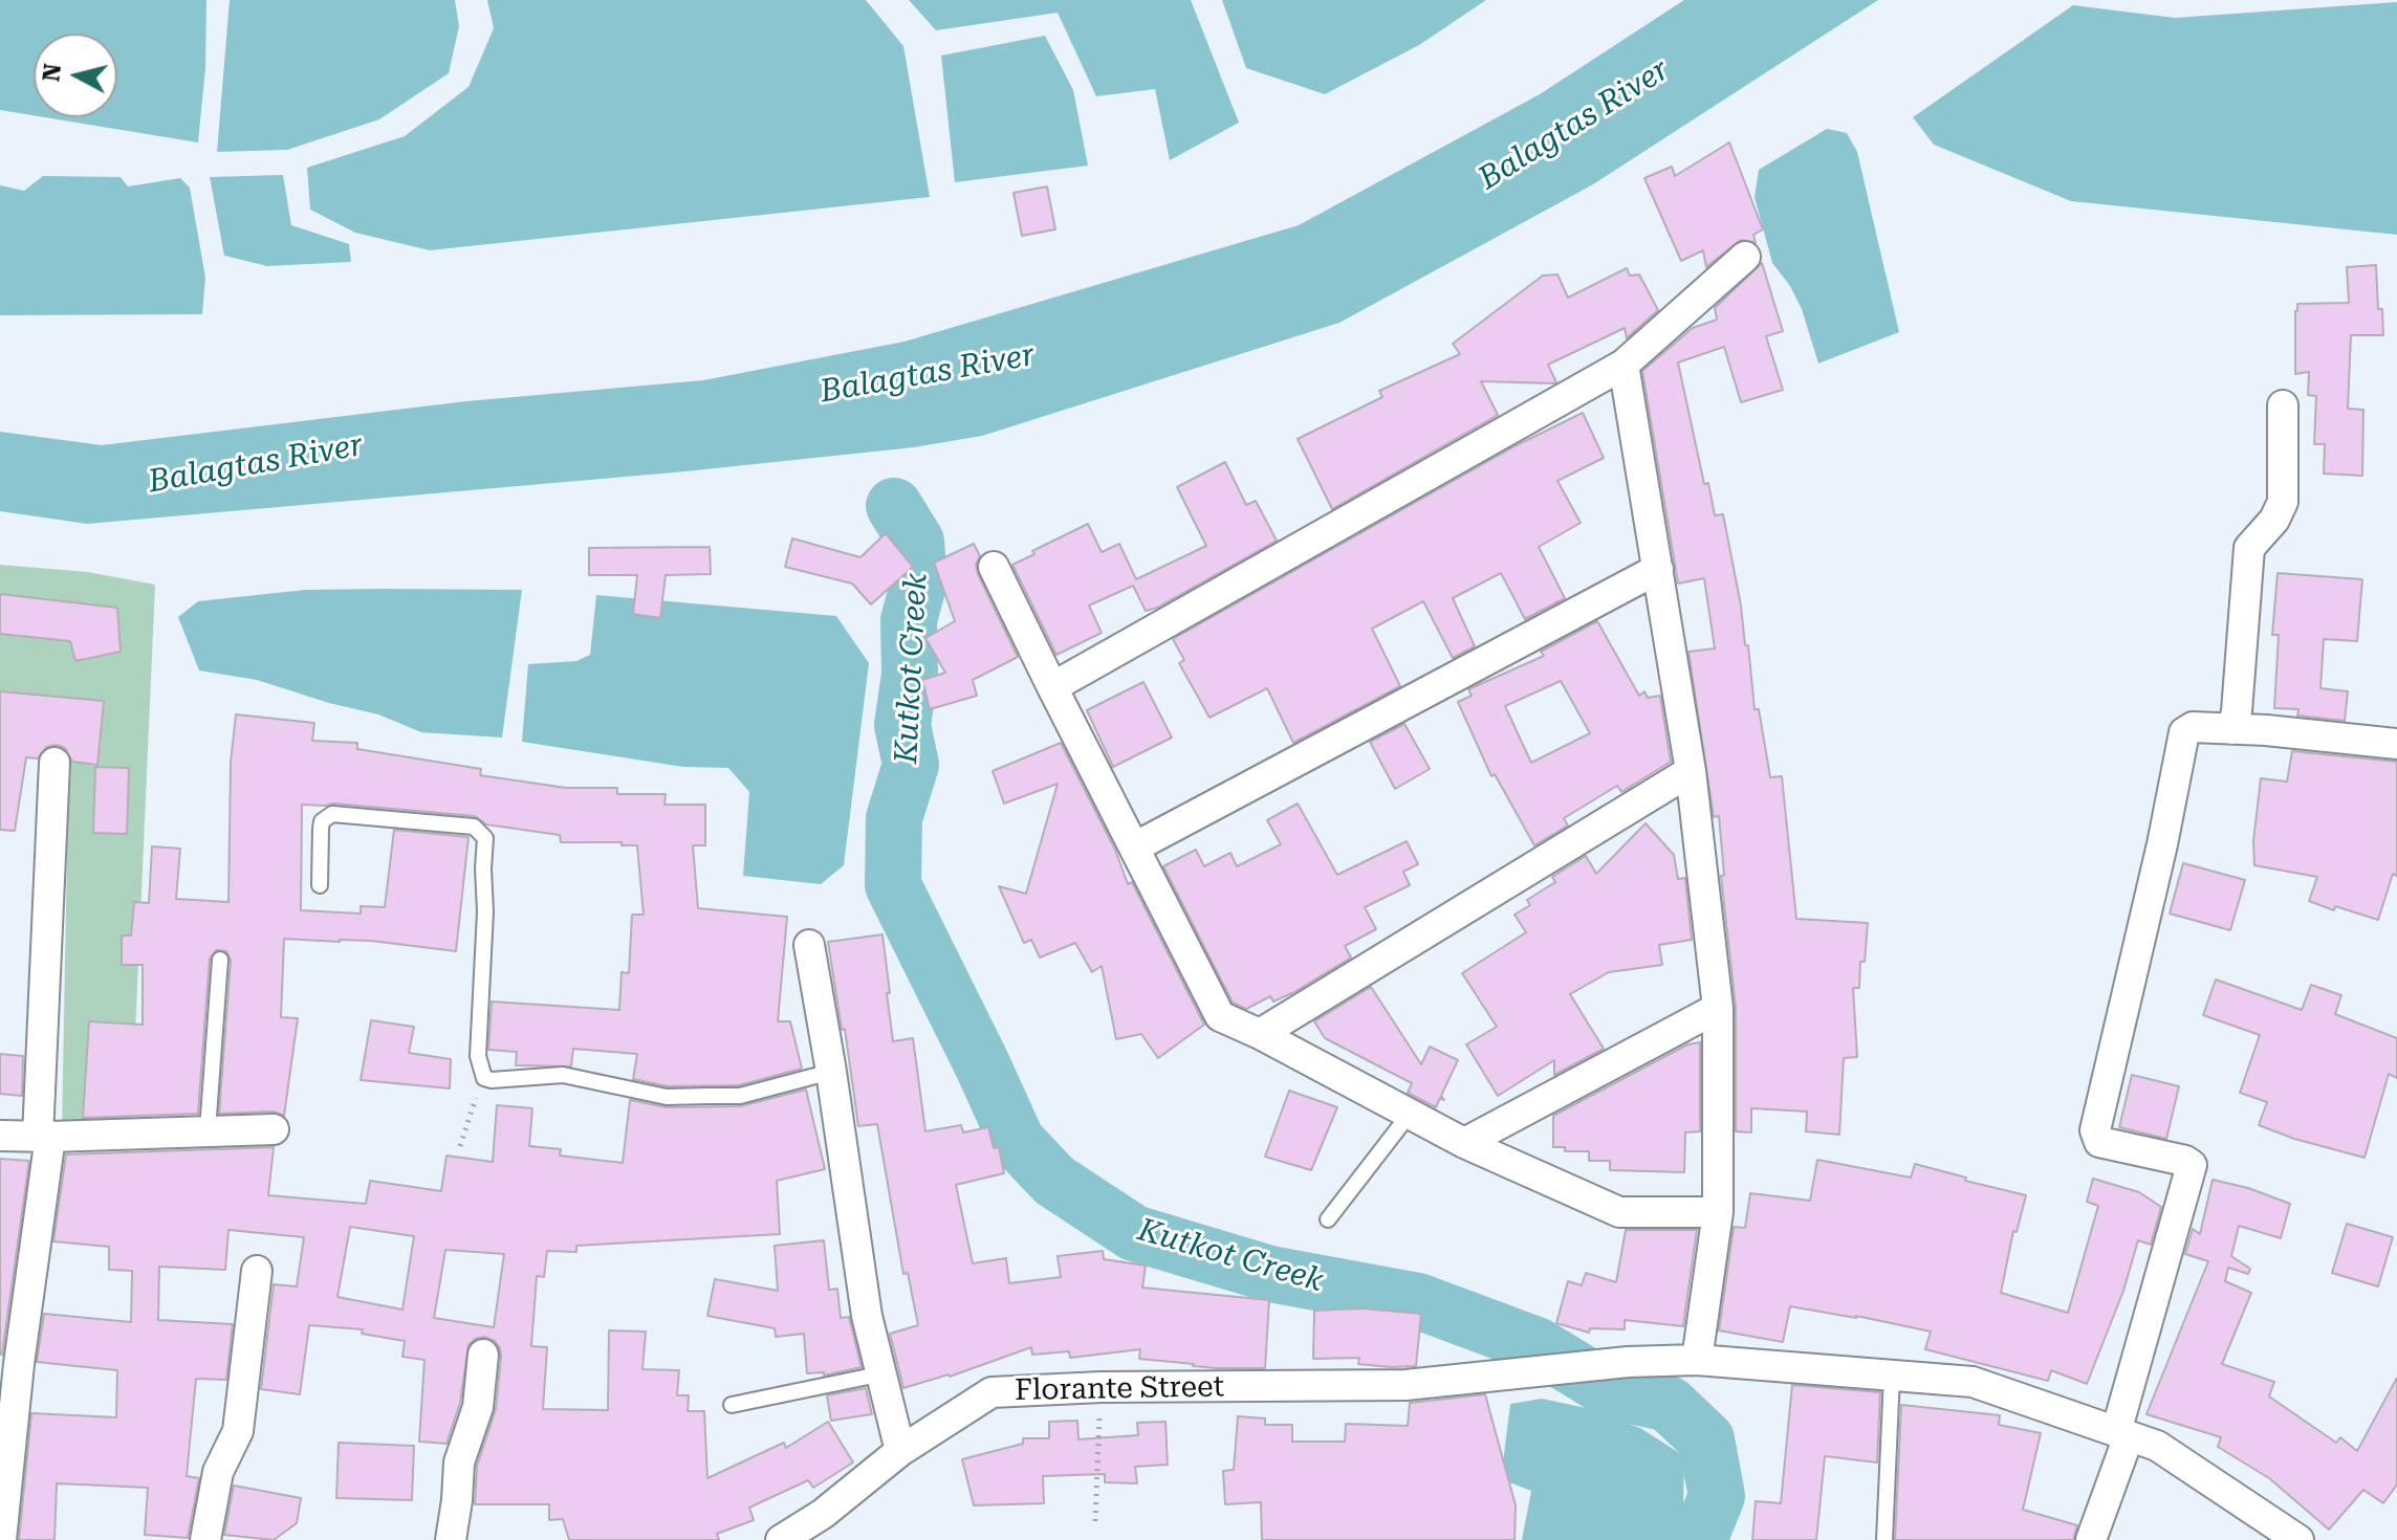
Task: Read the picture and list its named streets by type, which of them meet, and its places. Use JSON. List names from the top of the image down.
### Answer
{
  "streets": {
    "street": ["Florante Street"]
  },
  "water": ["Balagtas River", "Kutkot Creek"],
  "north": "left"
}
